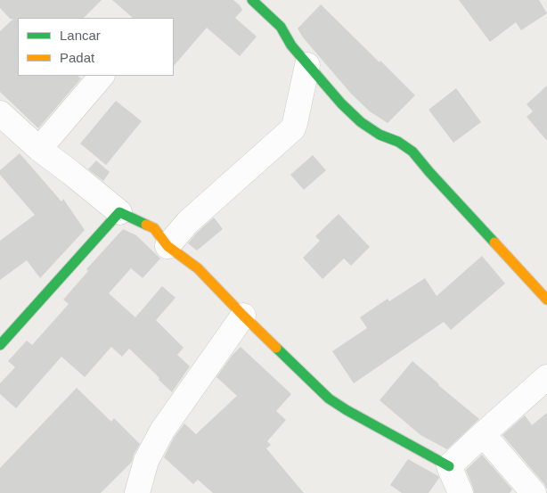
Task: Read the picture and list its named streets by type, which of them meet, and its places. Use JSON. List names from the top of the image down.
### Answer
{
  "legend": ["Lancar", "Padat"]
}
